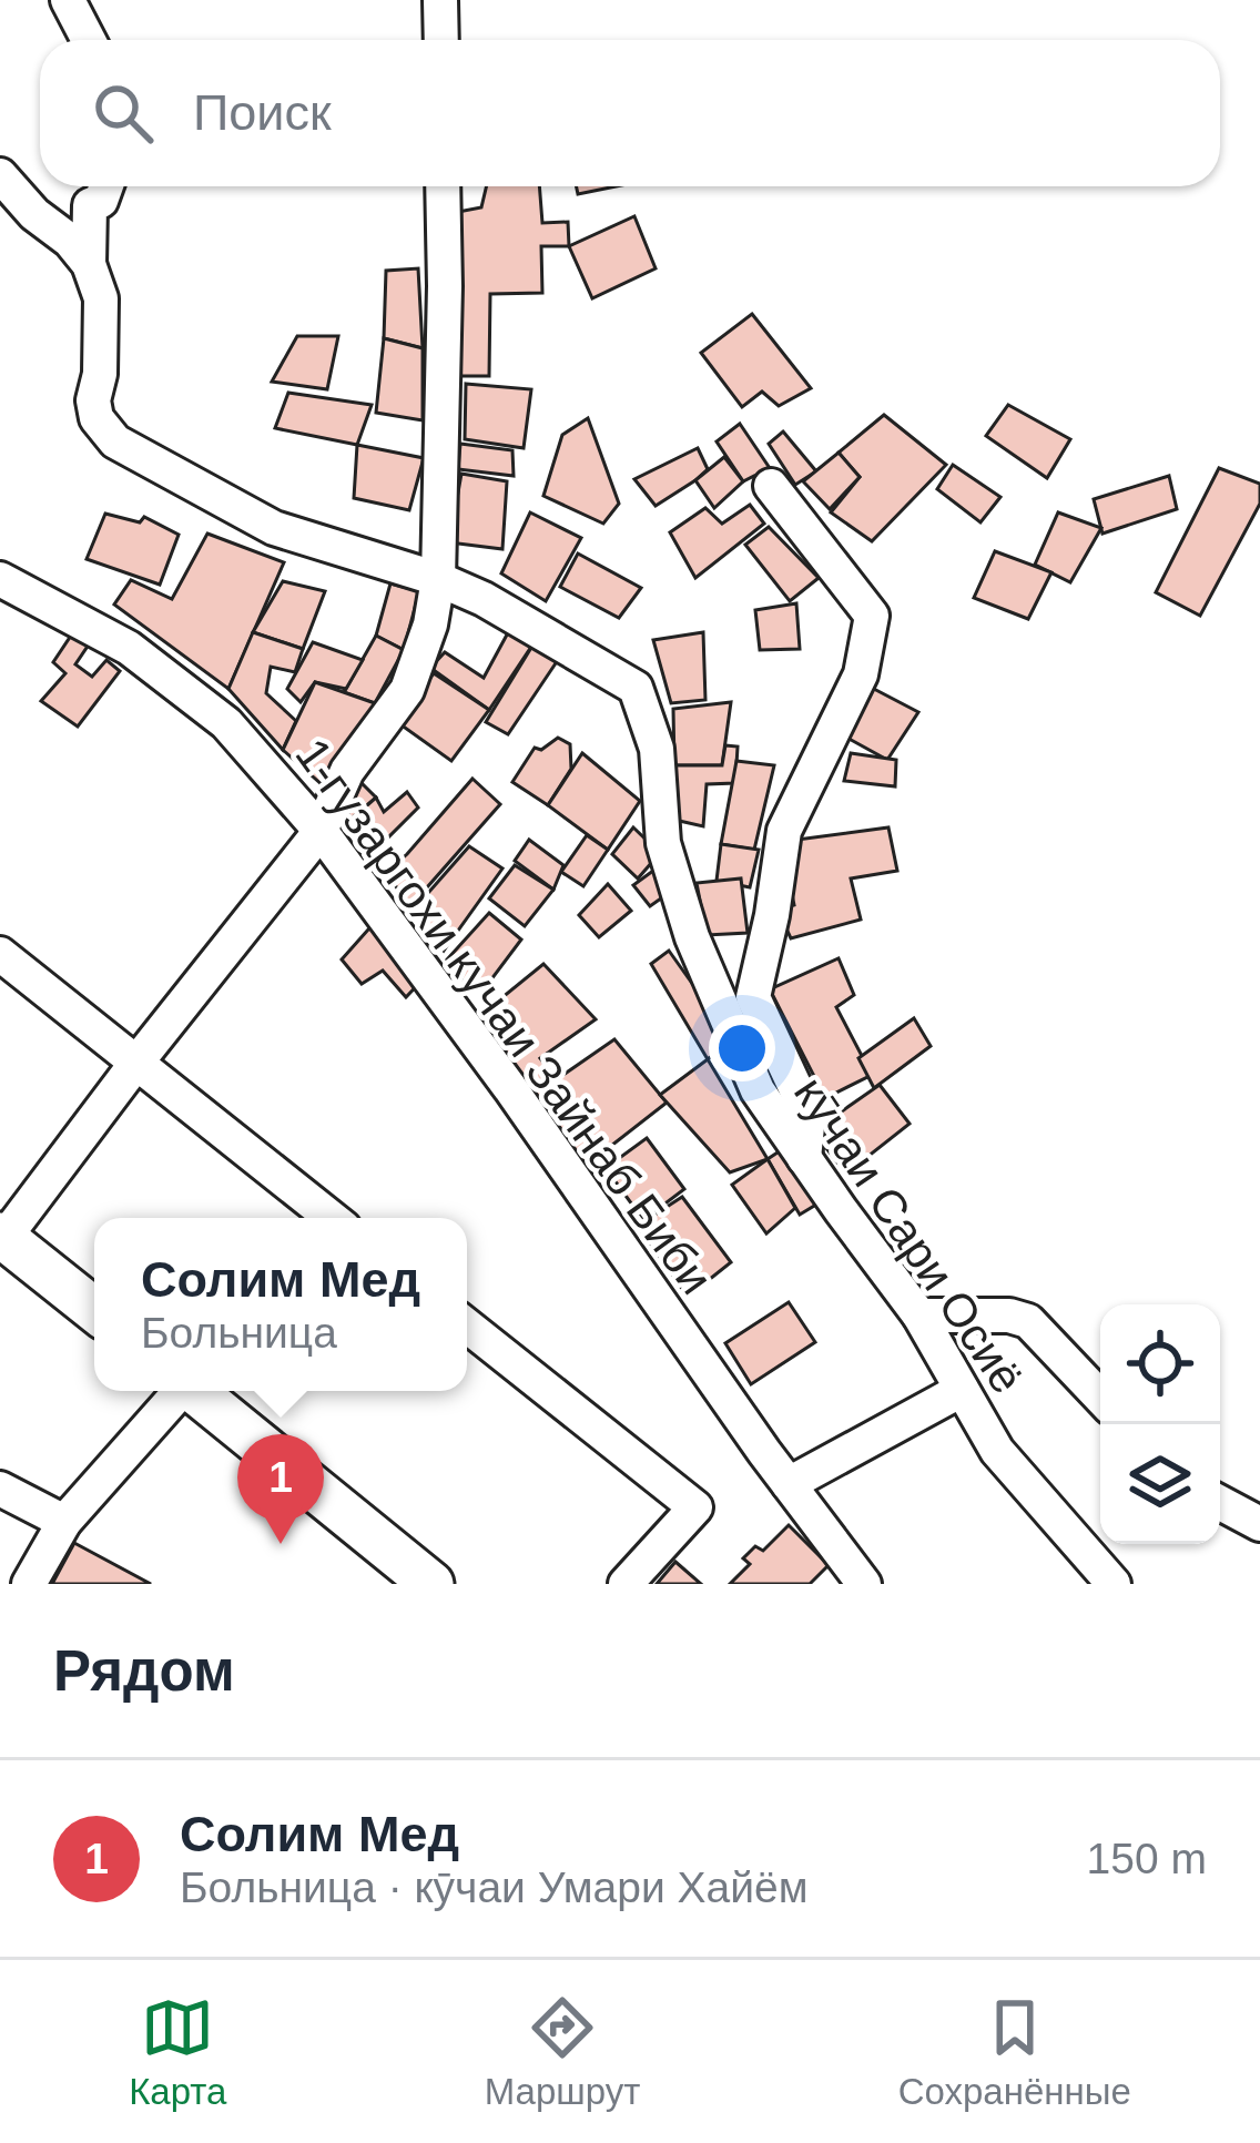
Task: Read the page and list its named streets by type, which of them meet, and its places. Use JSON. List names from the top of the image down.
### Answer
{
  "streets": {
    "street": ["1-гузаргохи кучаи Зайнаб Биби", "кӯчаи Сари Осиё"]
  },
  "page": {
    "search": "Поиск",
    "popup": ["Солим Мед", "Больница"],
    "pins": "1",
    "heading": "Рядом",
    "list": [
      {
        "mark": "1",
        "name": "Солим Мед",
        "note": "Больница · кӯчаи Умари Хайём",
        "value": "150 m"
      }
    ],
    "nav": ["Карта", "Маршрут", "Сохранённые"]
  }
}
